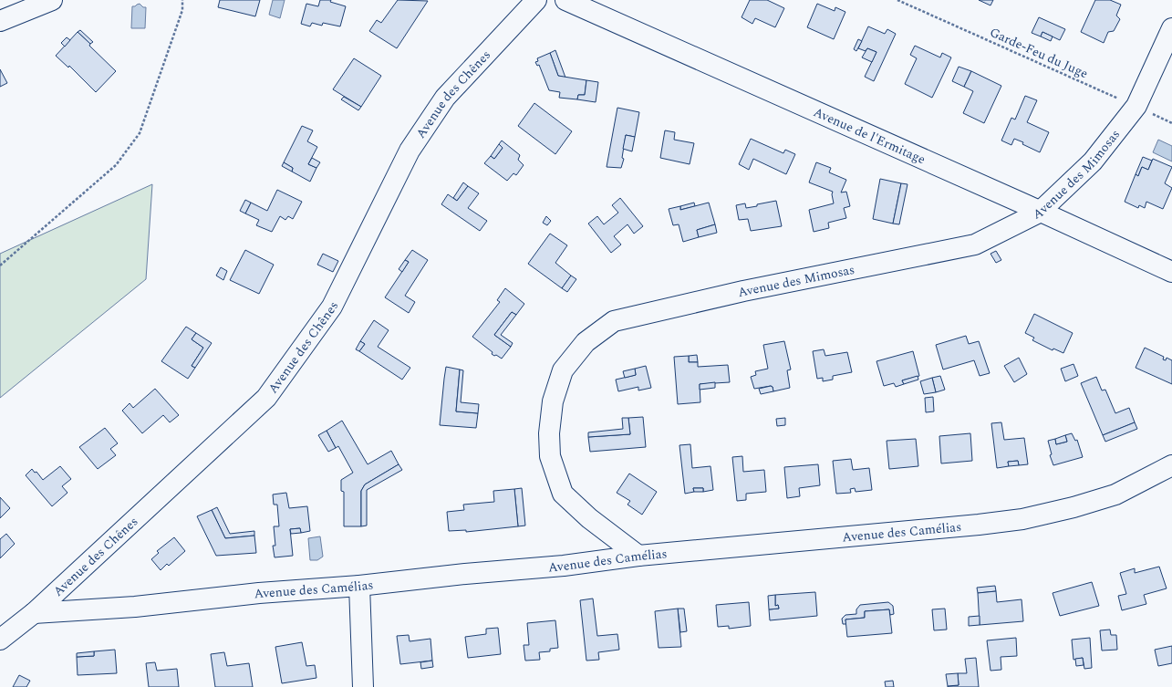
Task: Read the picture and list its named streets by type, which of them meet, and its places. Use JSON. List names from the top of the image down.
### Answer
{
  "streets": {
    "street": [
      "Avenue des Chênes",
      "Avenue de l'Ermitage",
      "Avenue des Mimosas",
      "Avenue des Camélias"
    ],
    "path": ["Garde-Feu du Juge"]
  },
  "crossings": [
    ["Garde-Feu du Juge", "Avenue des Mimosas"],
    ["Avenue des Chênes", "Avenue des Camélias"],
    ["Avenue de l'Ermitage", "Avenue des Mimosas"],
    ["Avenue des Mimosas", "Avenue des Camélias"]
  ]
}
